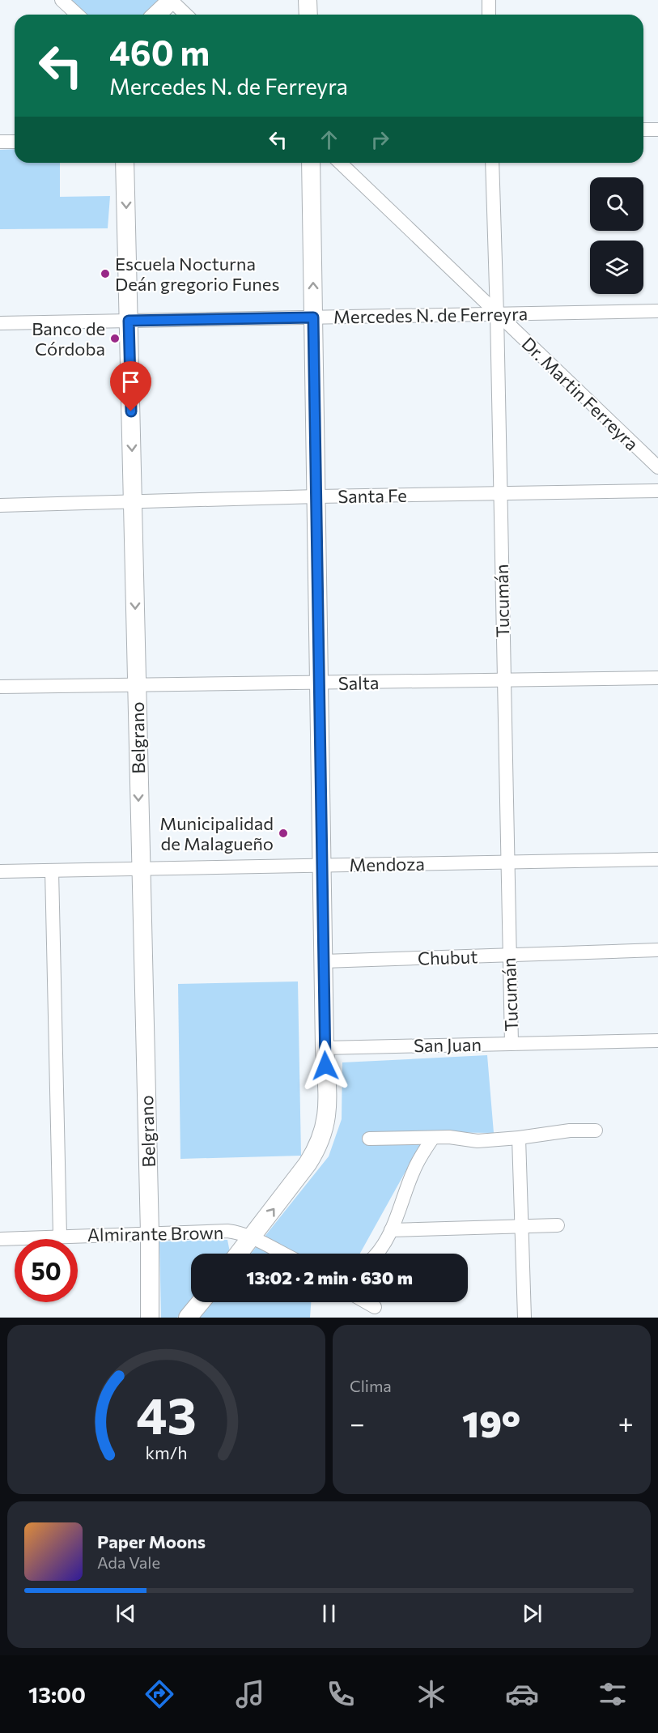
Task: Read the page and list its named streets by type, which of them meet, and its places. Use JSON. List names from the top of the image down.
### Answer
{
  "streets": {
    "main road": ["Belgrano"],
    "street": [
      "Mercedes N. de Ferreyra",
      "Dr. Martin Ferreyra",
      "Santa Fe",
      "Tucumán",
      "Salta",
      "Mendoza",
      "Chubut",
      "San Juan",
      "Almirante Brown"
    ]
  },
  "crossings": [
    ["Mercedes N. de Ferreyra", "Dr. Martin Ferreyra"],
    ["Mercedes N. de Ferreyra", "Tucumán"],
    ["Mercedes N. de Ferreyra", "Belgrano"],
    ["Dr. Martin Ferreyra", "Tucumán"],
    ["Santa Fe", "Tucumán"],
    ["Santa Fe", "Belgrano"],
    ["Tucumán", "Salta"],
    ["Tucumán", "Mendoza"],
    ["Tucumán", "Chubut"],
    ["Tucumán", "San Juan"],
    ["Salta", "Belgrano"],
    ["Belgrano", "Mendoza"],
    ["Belgrano", "Almirante Brown"]
  ],
  "one_way": ["Belgrano"],
  "places": ["Escuela Nocturna Deán gregorio Funes", "Banco de Córdoba", "Municipalidad de Malagueño"],
  "page": {
    "turn": ["460 m", "Mercedes N. de Ferreyra"],
    "limit": "50",
    "trip": "13:02 · 2 min · 630 m",
    "tile": "Clima",
    "heat": ["−", "19°", "+"],
    "song": ["Paper Moons", "Ada Vale"],
    "tabs": "13:00",
    "gauge": ["43", "km/h"]
  }
}
